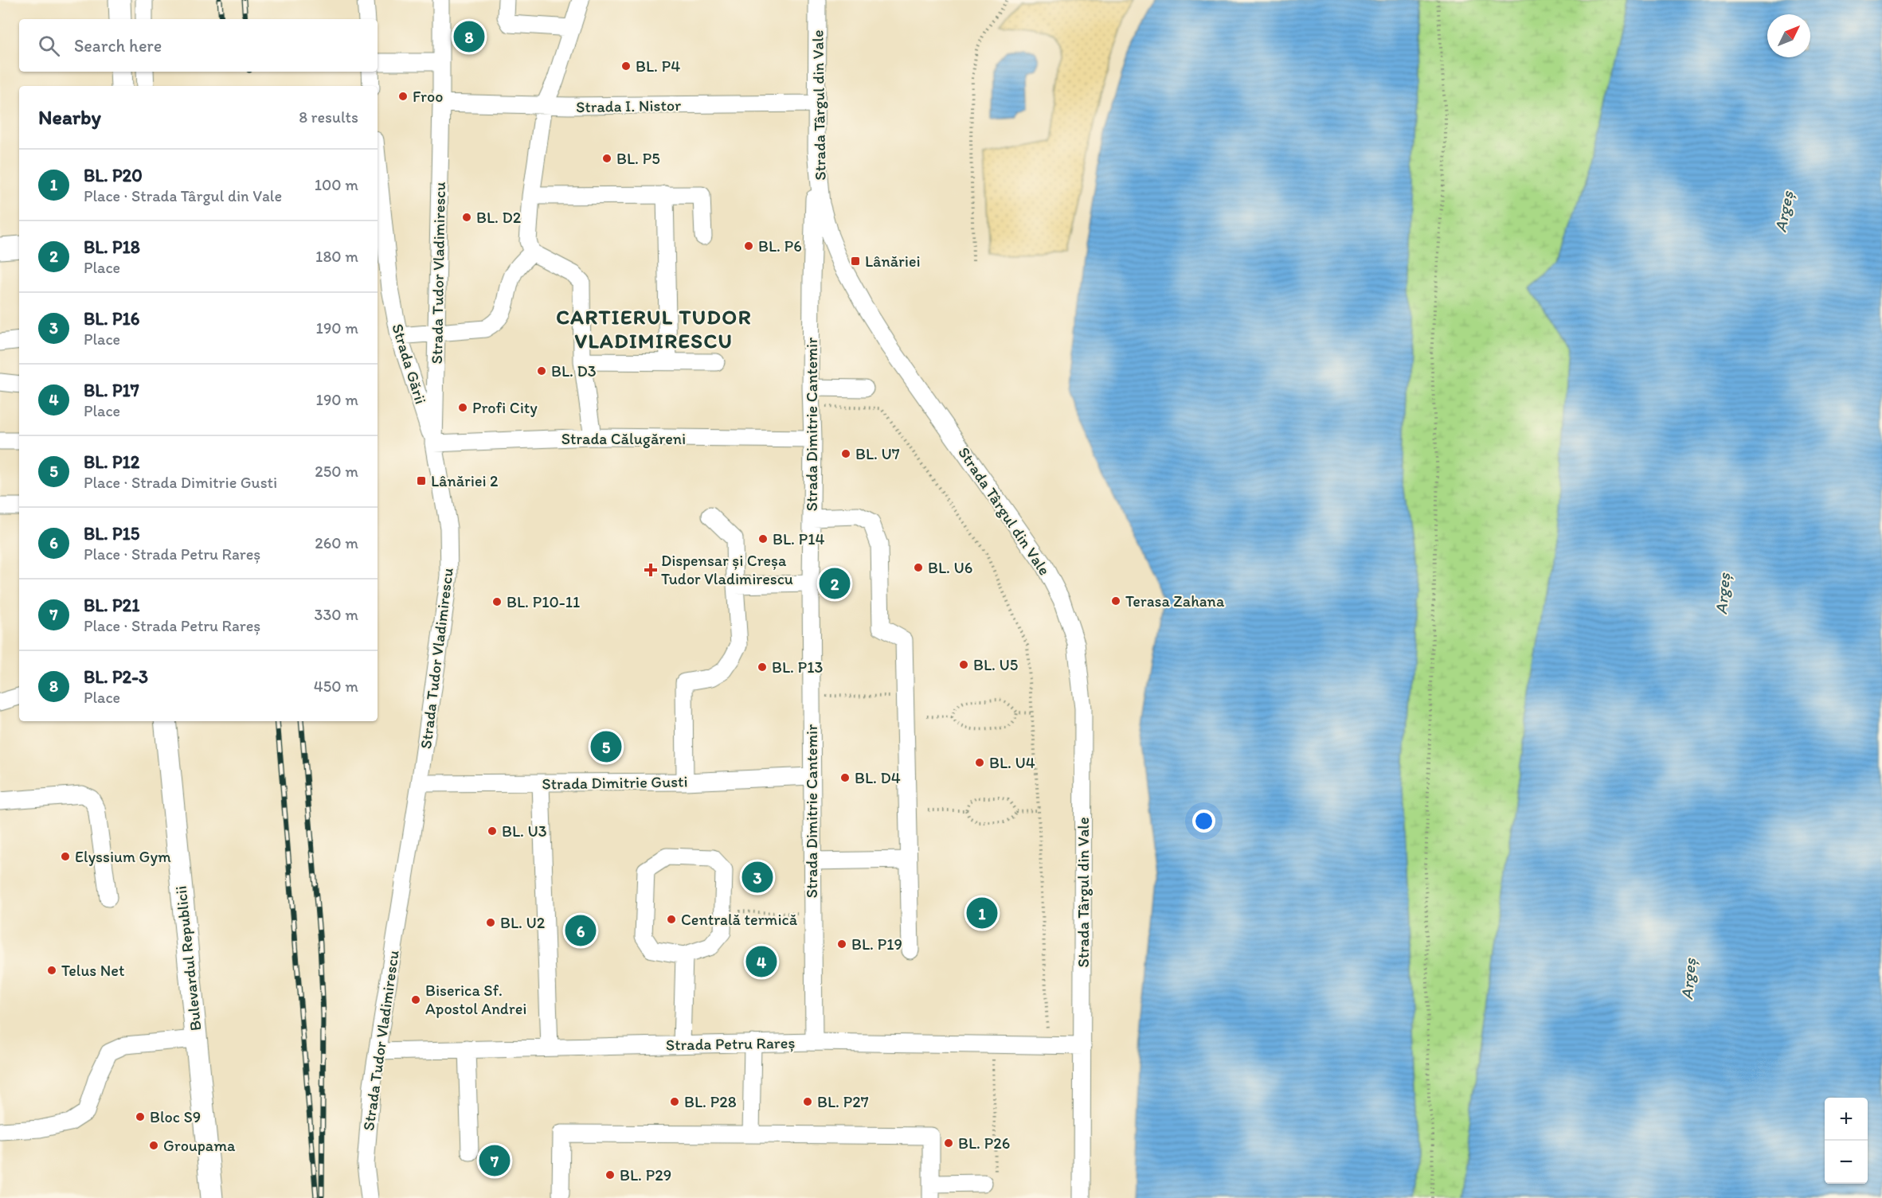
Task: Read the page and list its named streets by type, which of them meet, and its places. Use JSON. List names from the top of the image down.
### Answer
{
  "streets": {
    "main road": ["Bulevardul Republicii"],
    "street": [
      "Strada Târgul din Vale",
      "Strada I. Nistor",
      "Strada Tudor Vladimirescu",
      "Strada Gării",
      "Strada Dimitrie Cantemir",
      "Strada Călugăreni",
      "Strada Dimitrie Gusti",
      "Strada Petru Rareș"
    ]
  },
  "crossings": [
    ["Strada Târgul din Vale", "Strada I. Nistor"],
    ["Strada Târgul din Vale", "Strada Dimitrie Cantemir"],
    ["Strada Târgul din Vale", "Strada Petru Rareș"],
    ["Strada I. Nistor", "Strada Tudor Vladimirescu"],
    ["Strada Tudor Vladimirescu", "Strada Gării"],
    ["Strada Tudor Vladimirescu", "Strada Călugăreni"],
    ["Strada Tudor Vladimirescu", "Strada Dimitrie Gusti"],
    ["Strada Tudor Vladimirescu", "Strada Petru Rareș"],
    ["Strada Gării", "Strada Călugăreni"],
    ["Strada Dimitrie Cantemir", "Strada Călugăreni"],
    ["Strada Dimitrie Cantemir", "Strada Dimitrie Gusti"],
    ["Strada Dimitrie Cantemir", "Strada Petru Rareș"]
  ],
  "districts": ["CARTIERUL TUDOR VLADIMIRESCU"],
  "water": ["Argeș"],
  "places": {
    "other": [
      "BL. P4",
      "Froo",
      "BL. P5",
      "BL. D2",
      "BL. P6",
      "BL. D3",
      "Profi City",
      "BL. U7",
      "BL. P14",
      "BL. U6",
      "Terasa Zahana",
      "BL. P10-11",
      "BL. U5",
      "BL. P13",
      "BL. U4",
      "BL. D4",
      "BL. U3",
      "Elyssium Gym",
      "Centrală termică",
      "BL. U2",
      "BL. P19",
      "Telus Net",
      "Biserica Sf. Apostol Andrei",
      "BL. P28",
      "BL. P27",
      "Bloc S9",
      "BL. P26",
      "Groupama",
      "BL. P29"
    ],
    "transit": ["Lânăriei", "Lânăriei 2"],
    "health": ["Dispensar și Creșa Tudor Vladimirescu"]
  },
  "north": "top right",
  "page": {
    "pins": [
      "8",
      "2",
      "5",
      "3",
      "1",
      "6",
      "4",
      "7"
    ],
    "search": "Search here",
    "heading": ["Nearby", "8 results"],
    "list": [
      {
        "mark": "1",
        "name": "BL. P20",
        "note": "Place · Strada Târgul din Vale",
        "value": "100 m"
      },
      {
        "mark": "2",
        "name": "BL. P18",
        "note": "Place",
        "value": "180 m"
      },
      {
        "mark": "3",
        "name": "BL. P16",
        "note": "Place",
        "value": "190 m"
      },
      {
        "mark": "4",
        "name": "BL. P17",
        "note": "Place",
        "value": "190 m"
      },
      {
        "mark": "5",
        "name": "BL. P12",
        "note": "Place · Strada Dimitrie Gusti",
        "value": "250 m"
      },
      {
        "mark": "6",
        "name": "BL. P15",
        "note": "Place · Strada Petru Rareș",
        "value": "260 m"
      },
      {
        "mark": "7",
        "name": "BL. P21",
        "note": "Place · Strada Petru Rareș",
        "value": "330 m"
      },
      {
        "mark": "8",
        "name": "BL. P2-3",
        "note": "Place",
        "value": "450 m"
      }
    ],
    "map_buttons": ["+", "−"]
  }
}
